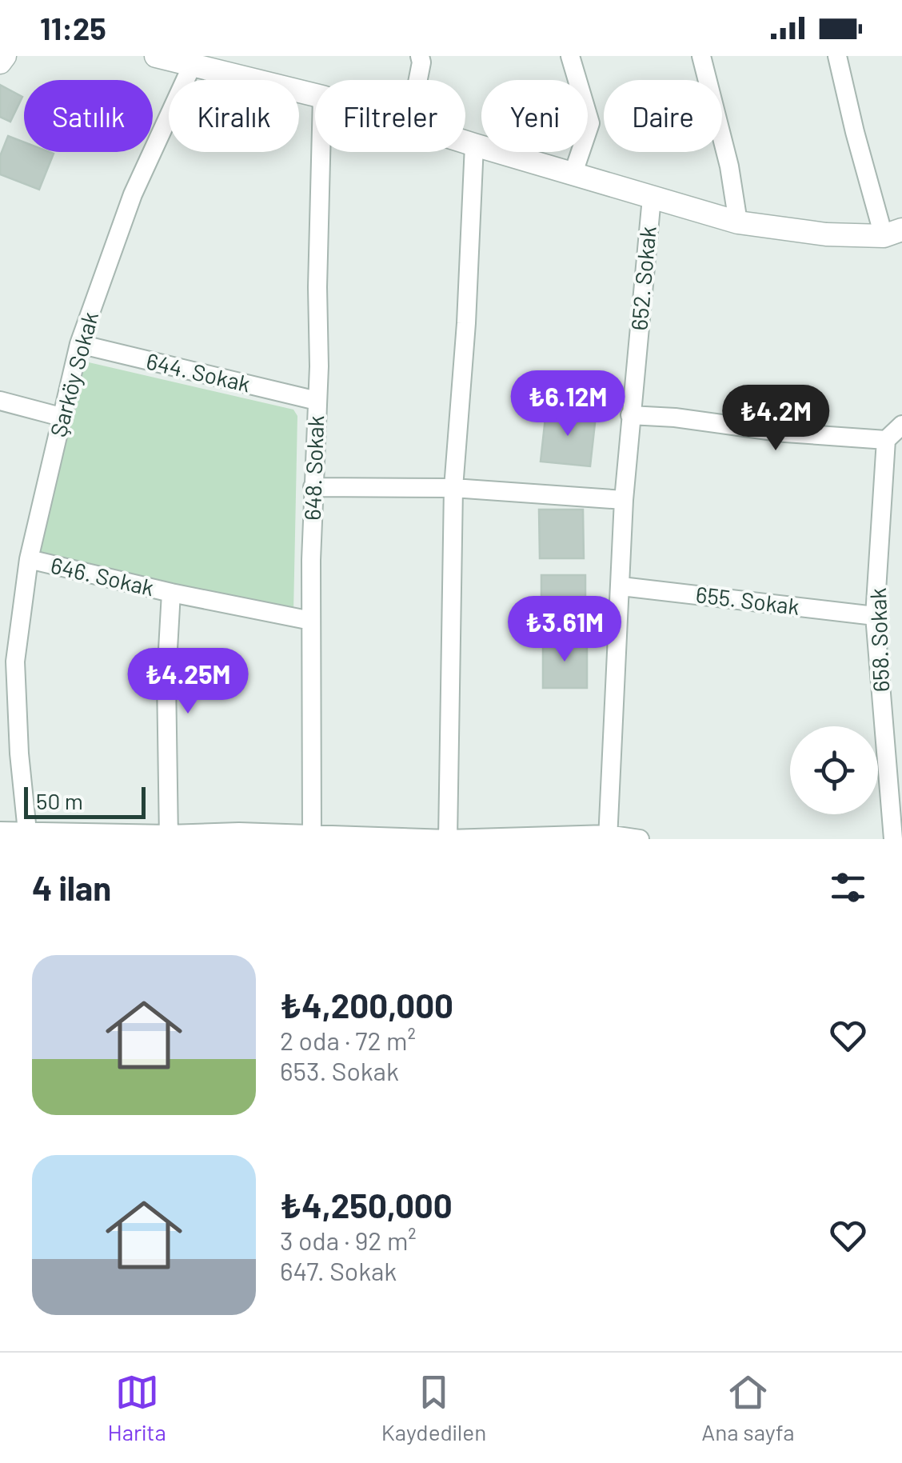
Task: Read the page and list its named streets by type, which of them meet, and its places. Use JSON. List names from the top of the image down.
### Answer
{
  "streets": {
    "street": [
      "652. Sokak",
      "644. Sokak",
      "Şarköy Sokak",
      "648. Sokak",
      "646. Sokak",
      "655. Sokak",
      "658. Sokak"
    ]
  },
  "crossings": [
    ["652. Sokak", "655. Sokak"],
    ["644. Sokak", "Şarköy Sokak"],
    ["644. Sokak", "648. Sokak"],
    ["Şarköy Sokak", "646. Sokak"],
    ["648. Sokak", "646. Sokak"],
    ["655. Sokak", "658. Sokak"]
  ],
  "scale_bar": "50 m",
  "page": {
    "status": "11:25",
    "chip": [
      "Satılık",
      "Kiralık",
      "Filtreler",
      "Yeni",
      "Daire"
    ],
    "price": [
      "₺6.12M",
      "₺4.2M",
      "₺3.61M",
      "₺4.25M"
    ],
    "scale": "50 m",
    "heading": "4 ilan",
    "list": [
      {
        "name": "₺4,200,000",
        "note": "2 oda · 72 m² · 653. Sokak"
      },
      {
        "name": "₺4,250,000",
        "note": "3 oda · 92 m² · 647. Sokak"
      }
    ],
    "tabs": ["Harita", "Kaydedilen", "Ana sayfa"]
  }
}
